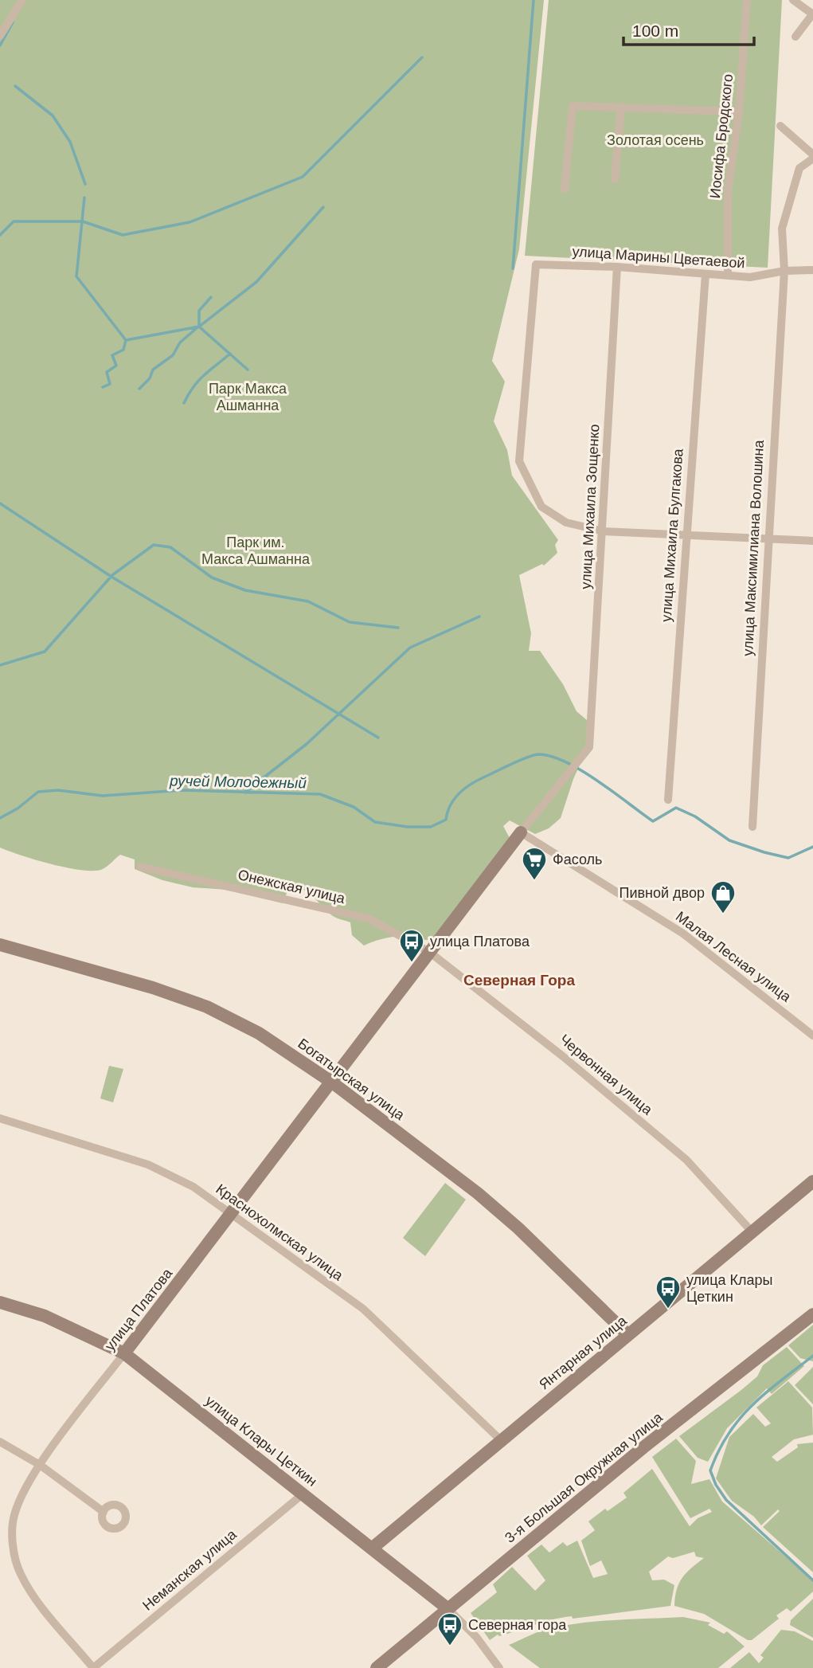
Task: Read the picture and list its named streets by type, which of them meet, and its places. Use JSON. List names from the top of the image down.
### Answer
{
  "streets": {
    "street": [
      "Иосифа Бродского",
      "улица Марины Цветаевой",
      "улица Михаила Зощенко",
      "улица Михаила Булгакова",
      "улица Максимилиана Волошина",
      "Онежская улица",
      "Малая Лесная улица",
      "Червонная улица",
      "Богатырская улица",
      "Краснохолмская улица",
      "улица Платова",
      "Янтарная улица",
      "улица Клары Цеткин",
      "3-я Большая Окружная улица",
      "Неманская улица"
    ]
  },
  "crossings": [
    ["Иосифа Бродского", "улица Марины Цветаевой"],
    ["улица Марины Цветаевой", "улица Михаила Зощенко"],
    ["улица Марины Цветаевой", "улица Михаила Булгакова"],
    ["улица Марины Цветаевой", "улица Максимилиана Волошина"],
    ["улица Михаила Зощенко", "улица Платова"],
    ["Онежская улица", "Червонная улица"],
    ["Онежская улица", "улица Платова"],
    ["Малая Лесная улица", "улица Платова"],
    ["Червонная улица", "улица Платова"],
    ["Червонная улица", "Янтарная улица"],
    ["Богатырская улица", "улица Платова"],
    ["Богатырская улица", "Янтарная улица"],
    ["Краснохолмская улица", "улица Платова"],
    ["Краснохолмская улица", "Янтарная улица"],
    ["улица Платова", "улица Клары Цеткин"],
    ["улица Платова", "Неманская улица"],
    ["Янтарная улица", "улица Клары Цеткин"],
    ["улица Клары Цеткин", "3-я Большая Окружная улица"],
    ["улица Клары Цеткин", "Неманская улица"]
  ],
  "districts": ["Северная Гора"],
  "water": ["ручей Молодежный"],
  "parks": ["Золотая осень", "Парк Макса Ашманна", "Парк им. Макса Ашманна"],
  "places": {
    "supermarket": ["Фасоль"],
    "shop": ["Пивной двор"],
    "bus stop": ["улица Платова", "улица Клары Цеткин", "Северная гора"]
  },
  "scale_bar": "100 m"
}
